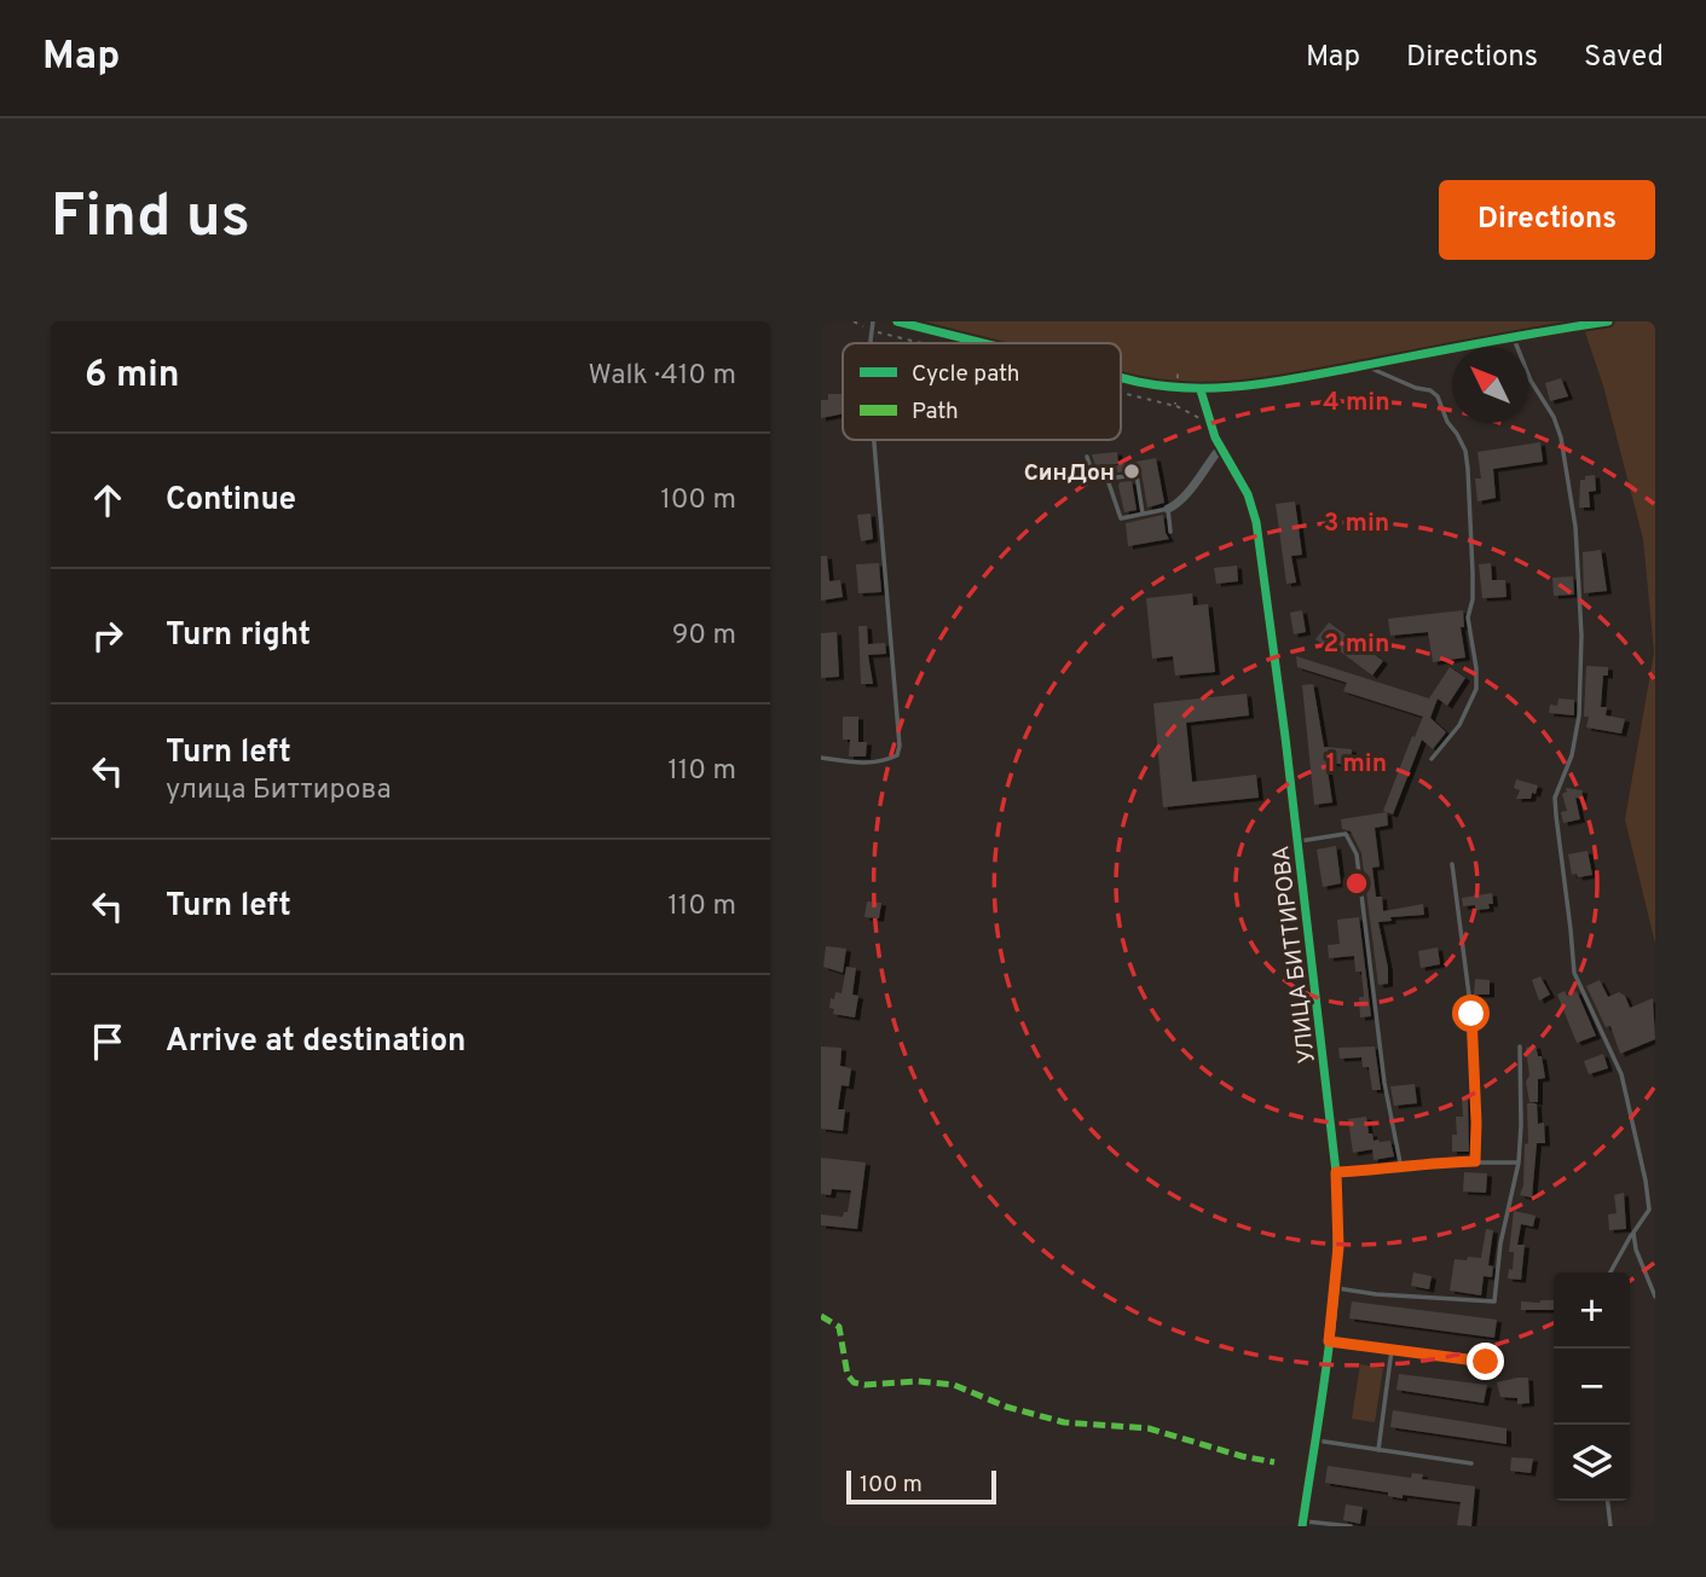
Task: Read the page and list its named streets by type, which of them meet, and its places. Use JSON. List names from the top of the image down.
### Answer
{
  "streets": {
    "street": ["УЛИЦА БИТТИРОВА"]
  },
  "places": ["СинДон"],
  "legend": ["Cycle path", "Path"],
  "scale_bar": "100 m",
  "north": "top left",
  "page": {
    "header": "Map",
    "nav": ["Map", "Directions", "Saved"],
    "buttons": "Directions",
    "title": "Find us",
    "heading": ["6 min", "Walk · 410 m"],
    "list": [
      ["Continue", "100 m"],
      ["Turn right", "90 m"],
      ["Turn left", "улица Биттирова", "110 m"],
      ["Turn left", "110 m"],
      "Arrive at destination"
    ],
    "map_buttons": ["+", "−"],
    "scale": "100 m"
  },
  "rings": [
    "4 min",
    "3 min",
    "2 min",
    "1 min"
  ]
}
